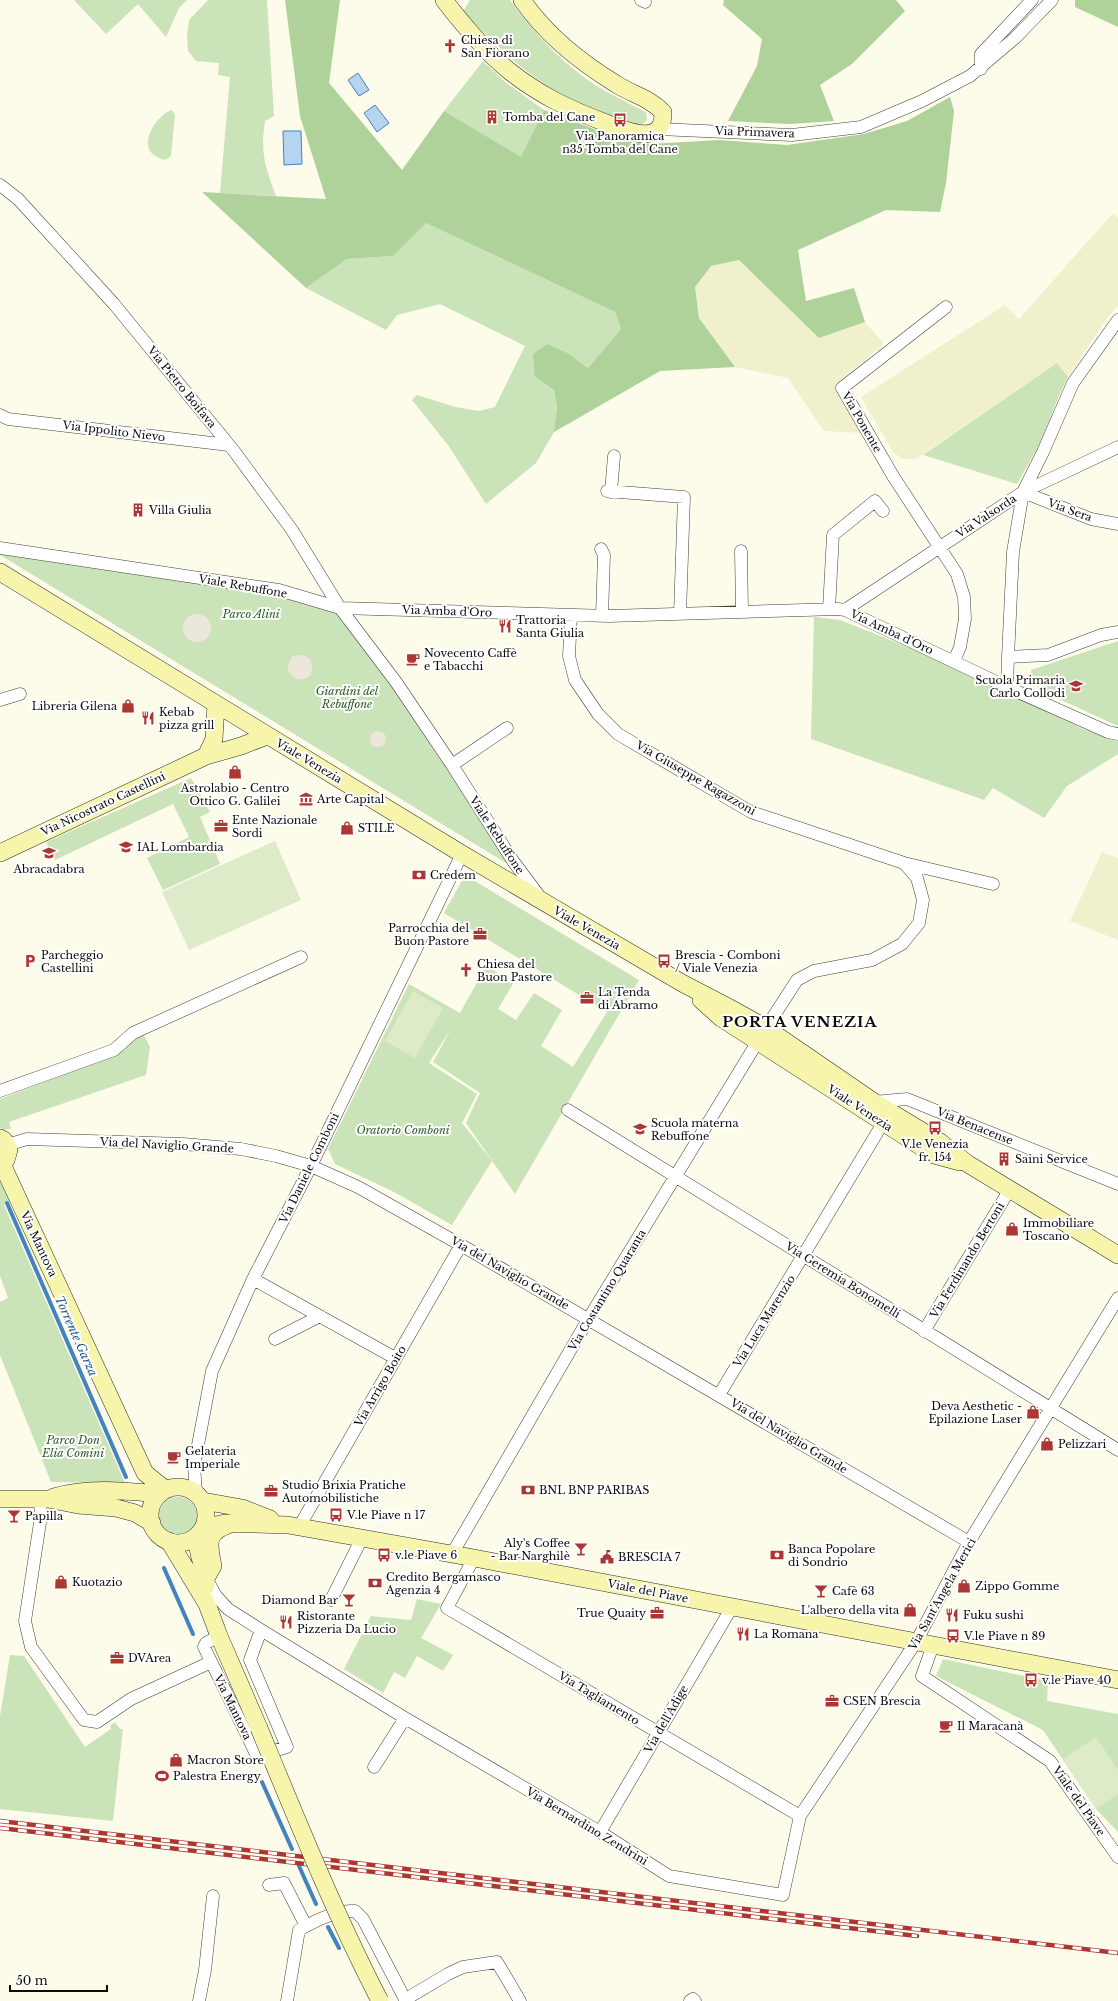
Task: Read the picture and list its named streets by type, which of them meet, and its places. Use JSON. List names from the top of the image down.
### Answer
{
  "streets": {
    "street": [
      "Via Primavera",
      "Via Pietro Boifava",
      "Via Ponente",
      "Via Ippolito Nievo",
      "Via Sera",
      "Via Valsorda",
      "Viale Rebuffone",
      "Via Amba d'Oro",
      "Viale Venezia",
      "Via Giuseppe Ragazzoni",
      "Via Nicostrato Castellini",
      "Via Benacense",
      "Via del Naviglio Grande",
      "Via Daniele Comboni",
      "Via Mantova",
      "Via Ferdinando Bertoni",
      "Via Geremia Bonomelli",
      "Via Costantino Quaranta",
      "Via Luca Marenzio",
      "Via Arrigo Boito",
      "Viale del Piave",
      "Via Sant'Angela Merici",
      "Via Tagliamento",
      "Via dell'Adige",
      "Via Bernardino Zendrini"
    ]
  },
  "crossings": [
    ["Via Pietro Boifava", "Via Ippolito Nievo"],
    ["Via Pietro Boifava", "Viale Rebuffone"],
    ["Via Pietro Boifava", "Via Amba d'Oro"],
    ["Via Ponente", "Via Valsorda"],
    ["Via Sera", "Via Valsorda"],
    ["Via Valsorda", "Via Amba d'Oro"],
    ["Viale Rebuffone", "Via Amba d'Oro"],
    ["Viale Rebuffone", "Viale Venezia"],
    ["Via Amba d'Oro", "Via Giuseppe Ragazzoni"],
    ["Viale Venezia", "Via Nicostrato Castellini"],
    ["Viale Venezia", "Via Benacense"],
    ["Viale Venezia", "Via Daniele Comboni"],
    ["Viale Venezia", "Via Ferdinando Bertoni"],
    ["Viale Venezia", "Via Costantino Quaranta"],
    ["Viale Venezia", "Via Luca Marenzio"],
    ["Via del Naviglio Grande", "Via Daniele Comboni"],
    ["Via del Naviglio Grande", "Via Mantova"],
    ["Via del Naviglio Grande", "Via Costantino Quaranta"],
    ["Via del Naviglio Grande", "Via Luca Marenzio"],
    ["Via del Naviglio Grande", "Via Arrigo Boito"],
    ["Via del Naviglio Grande", "Via Sant'Angela Merici"],
    ["Via Daniele Comboni", "Via Mantova"],
    ["Via Daniele Comboni", "Viale del Piave"],
    ["Via Mantova", "Viale del Piave"],
    ["Via Mantova", "Via Bernardino Zendrini"],
    ["Via Ferdinando Bertoni", "Via Geremia Bonomelli"],
    ["Via Geremia Bonomelli", "Via Costantino Quaranta"],
    ["Via Geremia Bonomelli", "Via Luca Marenzio"],
    ["Via Geremia Bonomelli", "Via Sant'Angela Merici"],
    ["Via Costantino Quaranta", "Viale del Piave"],
    ["Via Arrigo Boito", "Viale del Piave"],
    ["Viale del Piave", "Via Sant'Angela Merici"],
    ["Viale del Piave", "Via Tagliamento"],
    ["Viale del Piave", "Via dell'Adige"],
    ["Via Sant'Angela Merici", "Via Tagliamento"],
    ["Via Sant'Angela Merici", "Via Bernardino Zendrini"],
    ["Via Tagliamento", "Via dell'Adige"],
    ["Via dell'Adige", "Via Bernardino Zendrini"]
  ],
  "districts": ["PORTA VENEZIA"],
  "water": ["Torrente Garza"],
  "parks": [
    "Parco Alini",
    "Giardini del Rebuffone",
    "Oratorio Comboni",
    "Parco Don Elia Comini"
  ],
  "places": {
    "church": ["Chiesa di San Fiorano", "Chiesa del Buon Pastore"],
    "building": ["Tomba del Cane", "Villa Giulia", "Saini Service"],
    "bus stop": [
      "Via Panoramica n35 Tomba del Cane",
      "Brescia - Comboni / Viale Venezia",
      "V.le Venezia fr. 154",
      "V.le Piave n 17",
      "v.le Piave 6",
      "V.le Piave n 89",
      "v.le Piave 40"
    ],
    "restaurant": [
      "Trattoria Santa Giulia",
      "Kebab pizza grill",
      "Fuku sushi",
      "Ristorante Pizzeria Da Lucio",
      "La Romana"
    ],
    "cafe": ["Novecento Caffè e Tabacchi", "Gelateria Imperiale", "Il Maracanà"],
    "school or university": [
      "Scuola Primaria Carlo Collodi",
      "IAL Lombardia",
      "Abracadabra",
      "Scuola materna Rebuffone"
    ],
    "shop": [
      "Libreria Gilena",
      "Astrolabio - Centro Ottico G. Galilei",
      "STILE",
      "Immobiliare Toscano",
      "Deva Aesthetic - Epilazione Laser",
      "Pelizzari",
      "Kuotazio",
      "Zippo Gomme",
      "L'albero della vita",
      "Macron Store"
    ],
    "museum": ["Arte Capital"],
    "office": [
      "Ente Nazionale Sordi",
      "Parrocchia del Buon Pastore",
      "La Tenda di Abramo",
      "Studio Brixia Pratiche Automobilistiche",
      "True Quaity",
      "DVArea",
      "CSEN Brescia"
    ],
    "bank": [
      "Credem",
      "BNL BNP PARIBAS",
      "Banca Popolare di Sondrio",
      "Credito Bergamasco Agenzia 4"
    ],
    "parking": ["Parcheggio Castellini"],
    "bar": [
      "Papilla",
      "Aly's Coffee - Bar Narghilè",
      "Cafè 63",
      "Diamond Bar"
    ],
    "public building": ["BRESCIA 7"],
    "sports": ["Palestra Energy"]
  },
  "scale_bar": "50 m"
}
